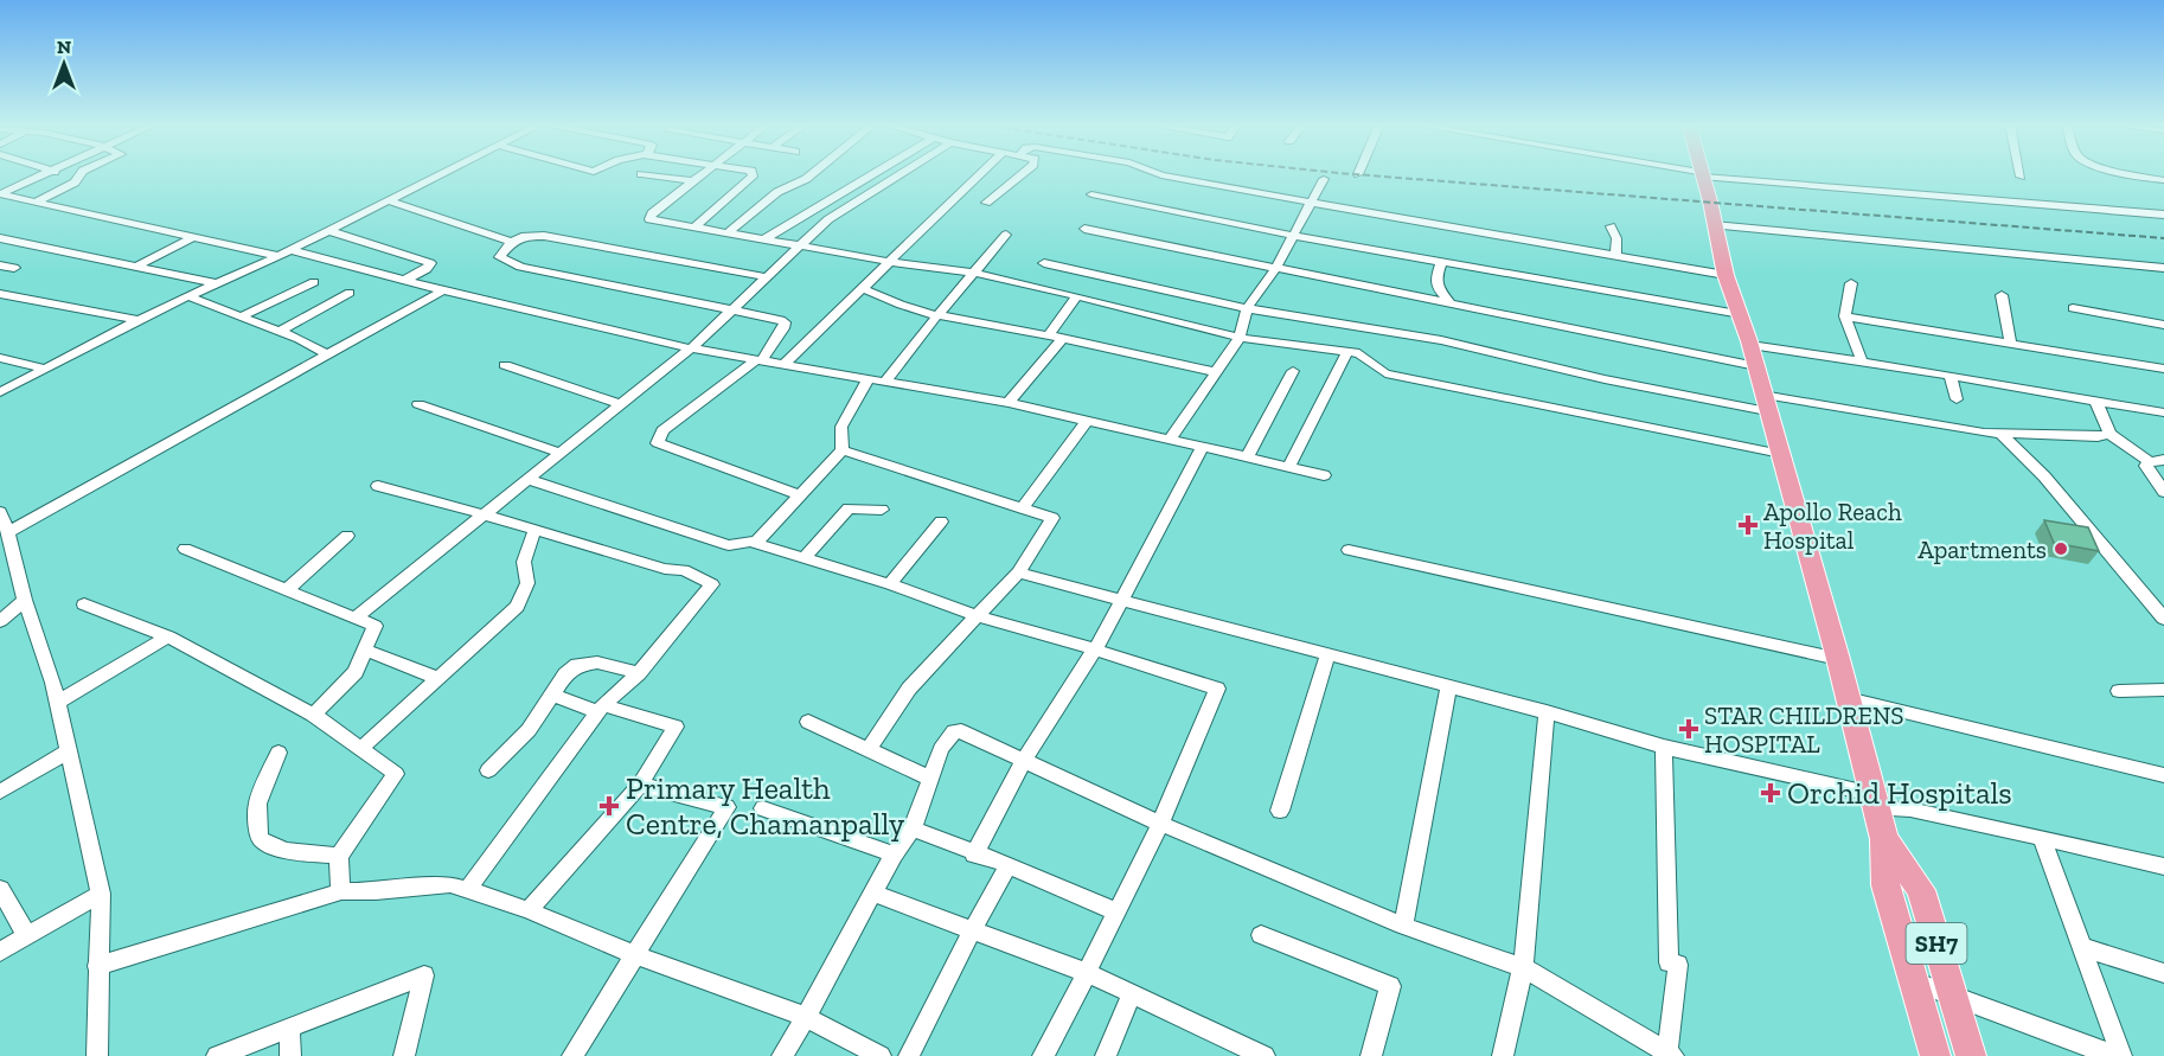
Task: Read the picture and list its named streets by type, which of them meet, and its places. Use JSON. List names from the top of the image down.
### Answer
{
  "streets": {
    "main road": ["SH7"]
  },
  "places": {
    "health": [
      "Apollo Reach Hospital",
      "STAR CHILDRENS HOSPITAL",
      "Orchid Hospitals",
      "Primary Health Centre, Chamanpally"
    ],
    "other": ["Apartments"]
  },
  "north": "top"
}
